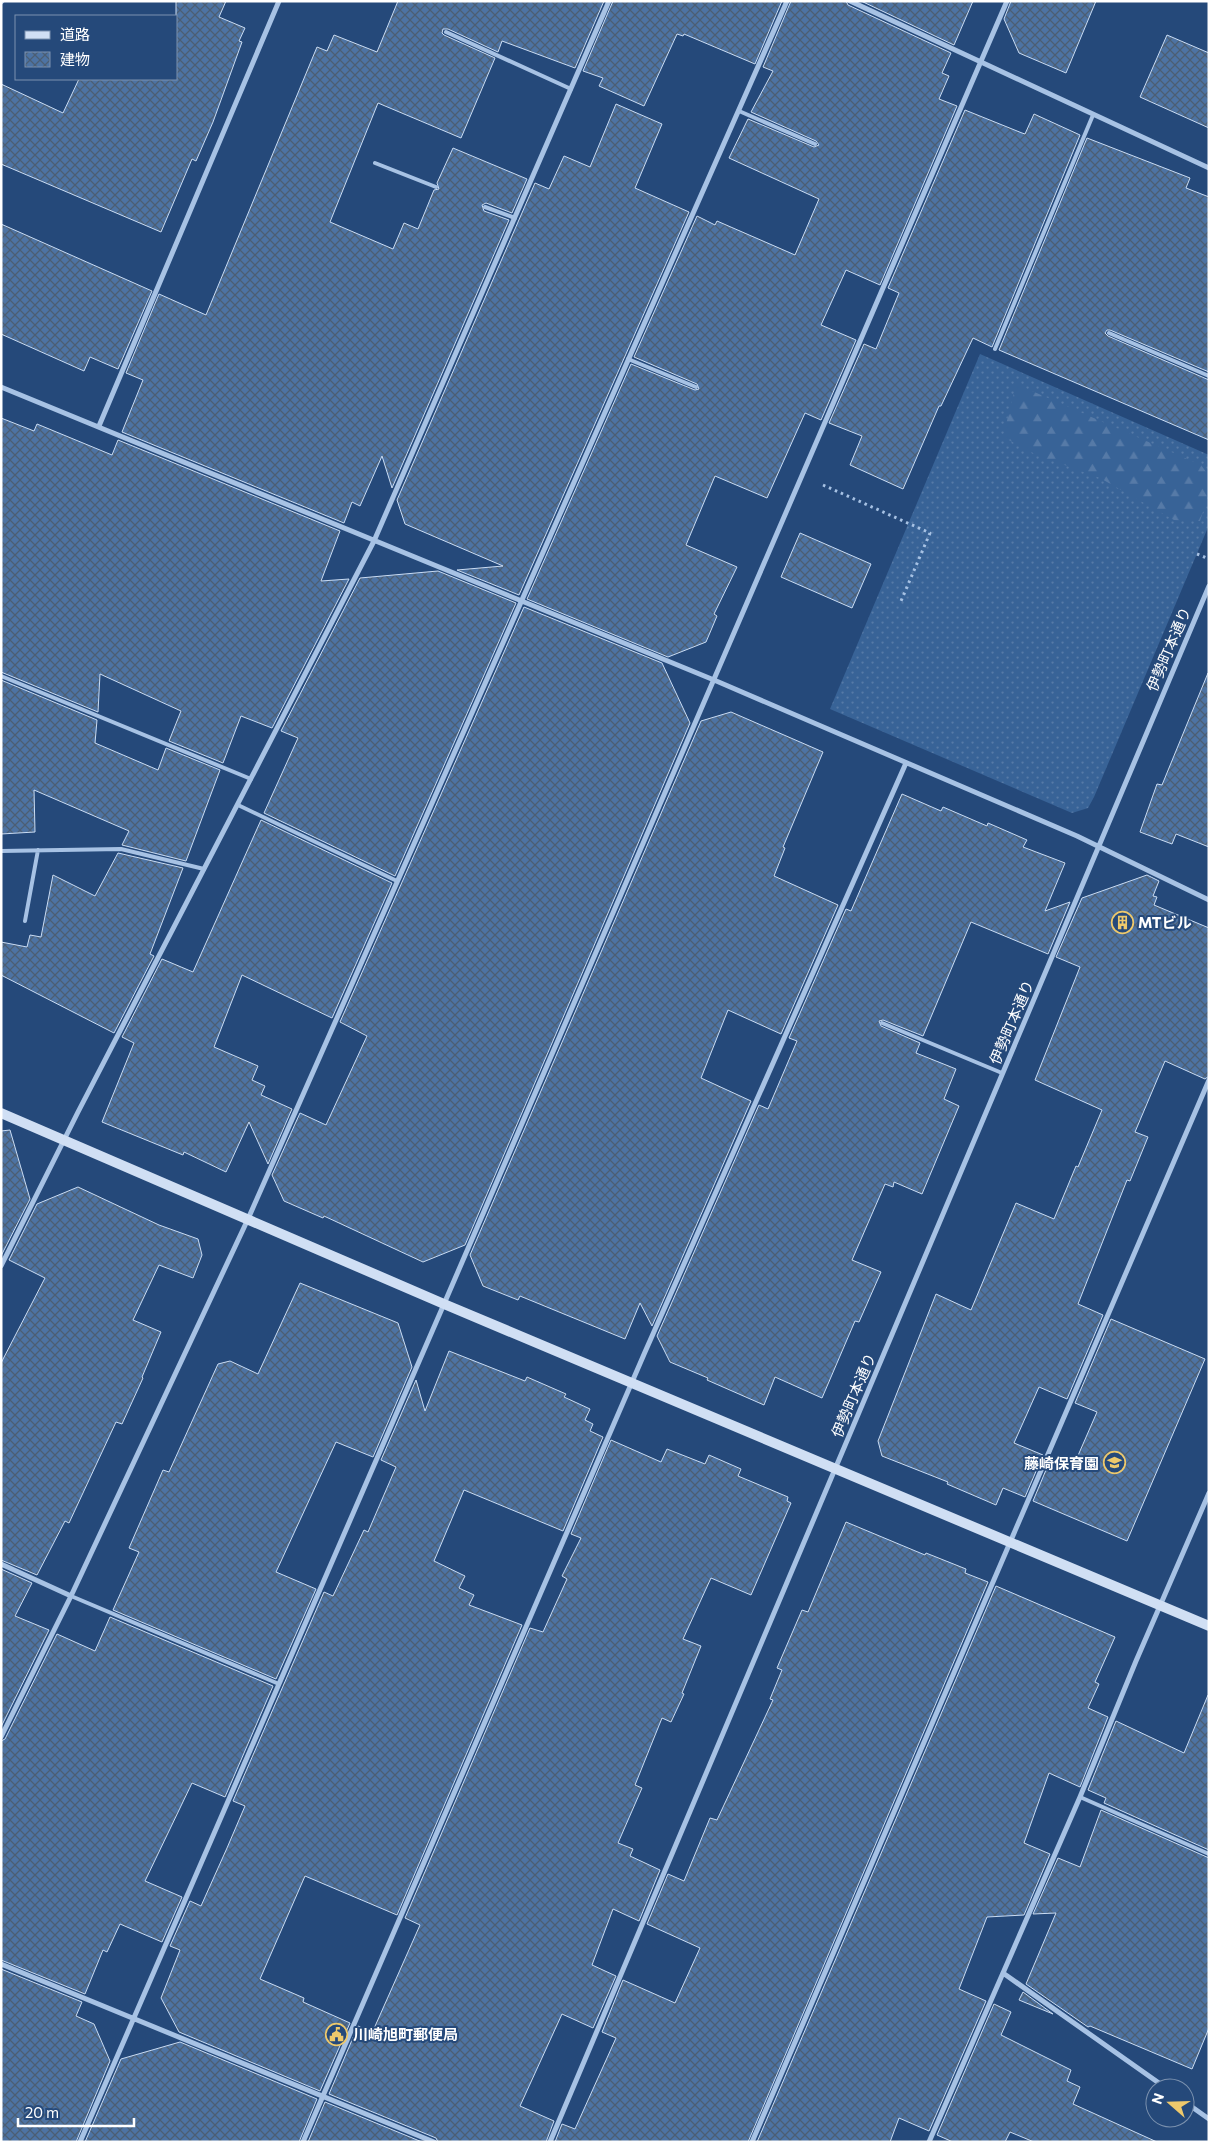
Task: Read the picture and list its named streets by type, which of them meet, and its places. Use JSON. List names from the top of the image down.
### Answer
{
  "streets": {
    "street": ["伊勢町本通り"]
  },
  "places": {
    "building": ["MTビル"],
    "school or university": ["藤崎保育園"],
    "public building": ["川崎旭町郵便局"]
  },
  "legend": ["道路", "建物"],
  "scale_bar": "20 m",
  "north": "left"
}
